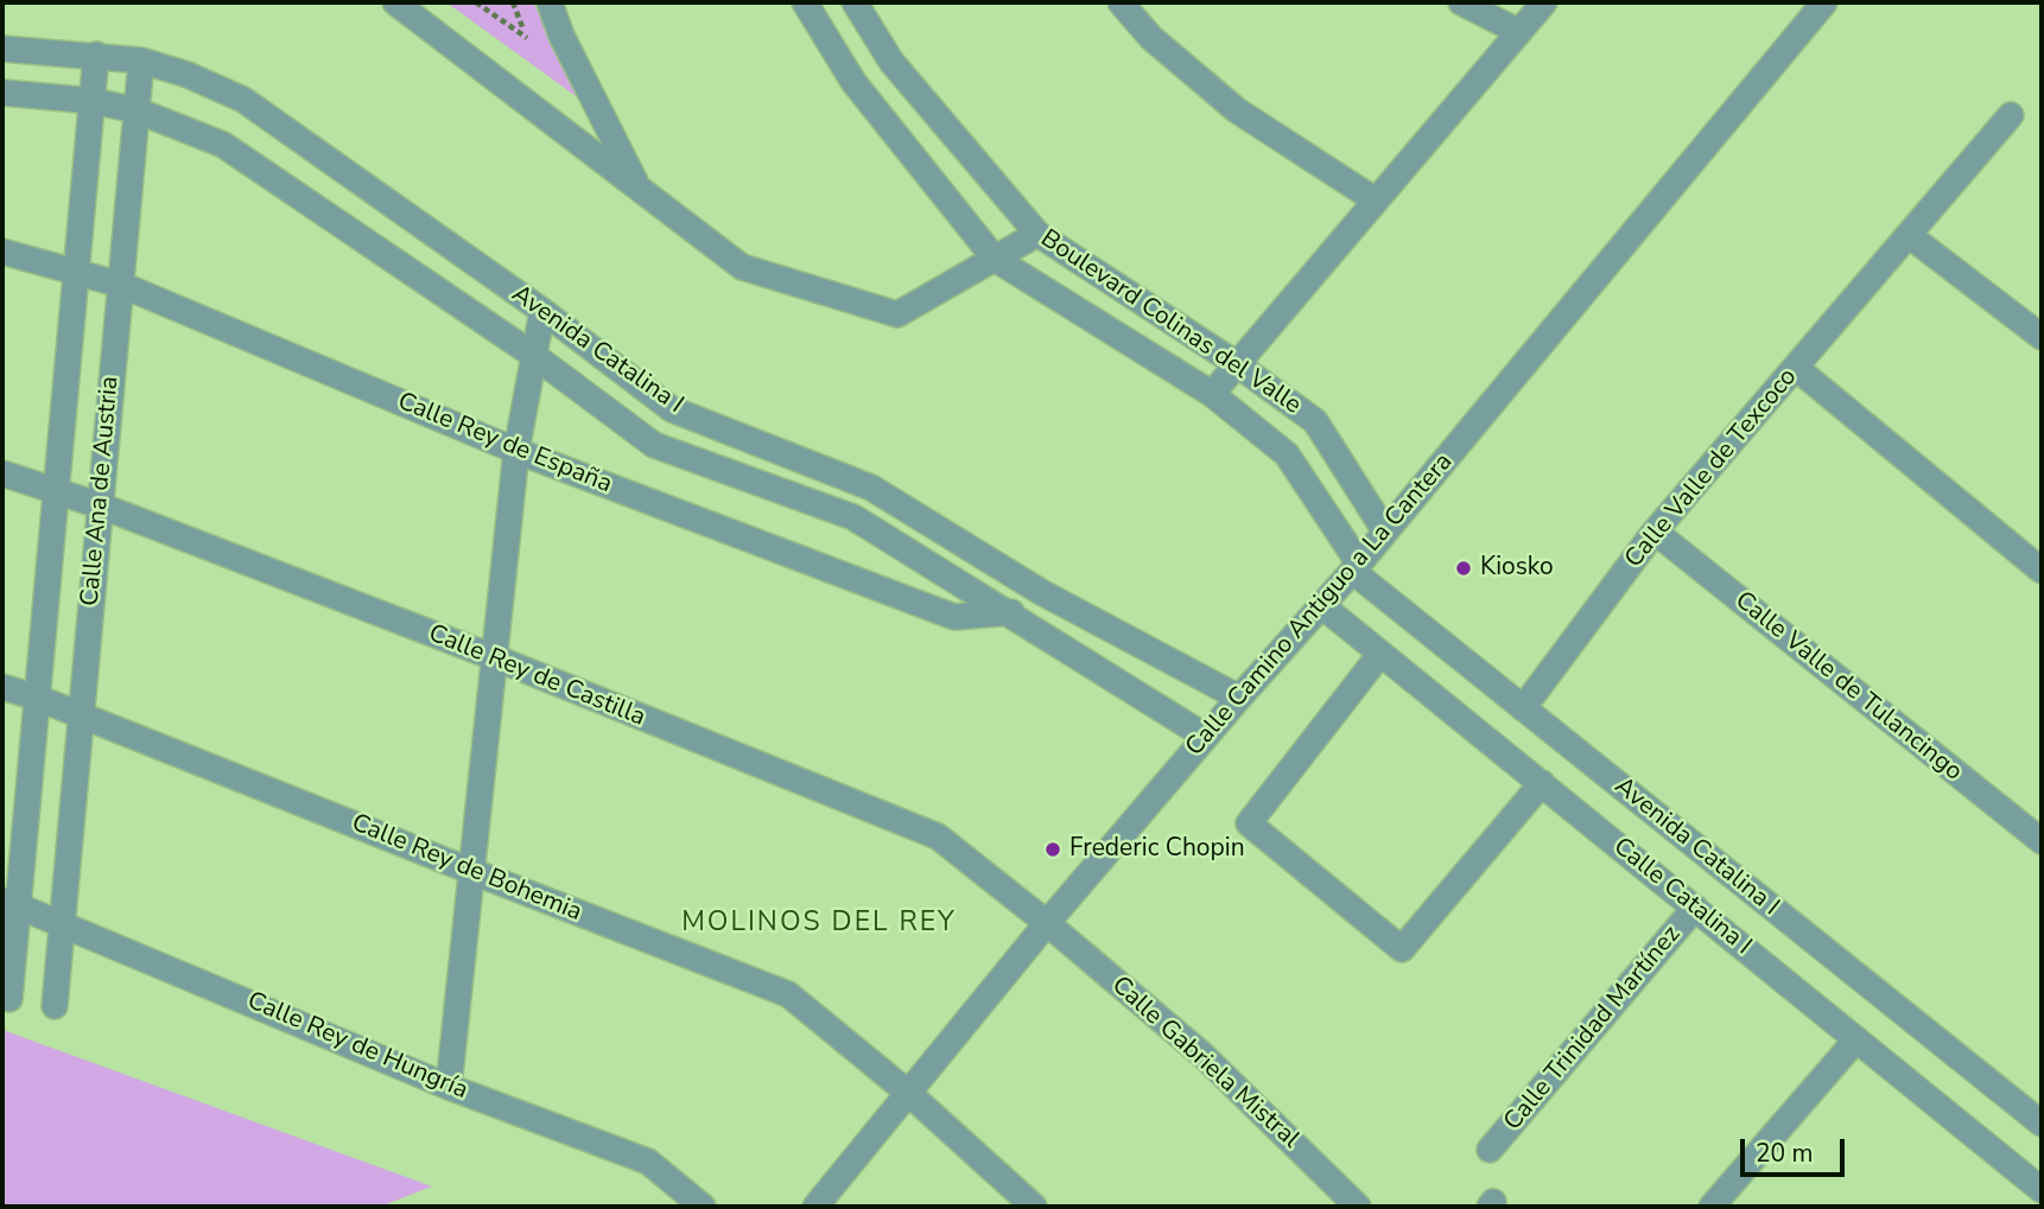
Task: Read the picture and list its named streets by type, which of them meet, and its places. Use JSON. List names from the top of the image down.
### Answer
{
  "streets": {
    "street": [
      "Boulevard Colinas del Valle",
      "Avenida Catalina I",
      "Calle Rey de España",
      "Calle Valle de Texcoco",
      "Calle Ana de Austria",
      "Calle Camino Antiguo a La Cantera",
      "Calle Rey de Castilla",
      "Calle Valle de Tulancingo",
      "Calle Rey de Bohemia",
      "Calle Catalina I",
      "Calle Trinidad Martínez",
      "Calle Rey de Hungría",
      "Calle Gabriela Mistral"
    ]
  },
  "crossings": [
    ["Boulevard Colinas del Valle", "Avenida Catalina I"],
    ["Boulevard Colinas del Valle", "Calle Camino Antiguo a La Cantera"],
    ["Avenida Catalina I", "Calle Rey de España"],
    ["Avenida Catalina I", "Calle Valle de Texcoco"],
    ["Avenida Catalina I", "Calle Ana de Austria"],
    ["Avenida Catalina I", "Calle Camino Antiguo a La Cantera"],
    ["Calle Rey de España", "Calle Ana de Austria"],
    ["Calle Valle de Texcoco", "Calle Valle de Tulancingo"],
    ["Calle Ana de Austria", "Calle Rey de Castilla"],
    ["Calle Ana de Austria", "Calle Rey de Bohemia"],
    ["Calle Ana de Austria", "Calle Rey de Hungría"],
    ["Calle Camino Antiguo a La Cantera", "Calle Rey de Castilla"],
    ["Calle Camino Antiguo a La Cantera", "Calle Rey de Bohemia"],
    ["Calle Camino Antiguo a La Cantera", "Calle Catalina I"],
    ["Calle Camino Antiguo a La Cantera", "Calle Gabriela Mistral"],
    ["Calle Rey de Castilla", "Calle Gabriela Mistral"],
    ["Calle Catalina I", "Calle Trinidad Martínez"]
  ],
  "districts": ["MOLINOS DEL REY"],
  "places": ["Kiosko", "Frederic Chopin"],
  "scale_bar": "20 m"
}
